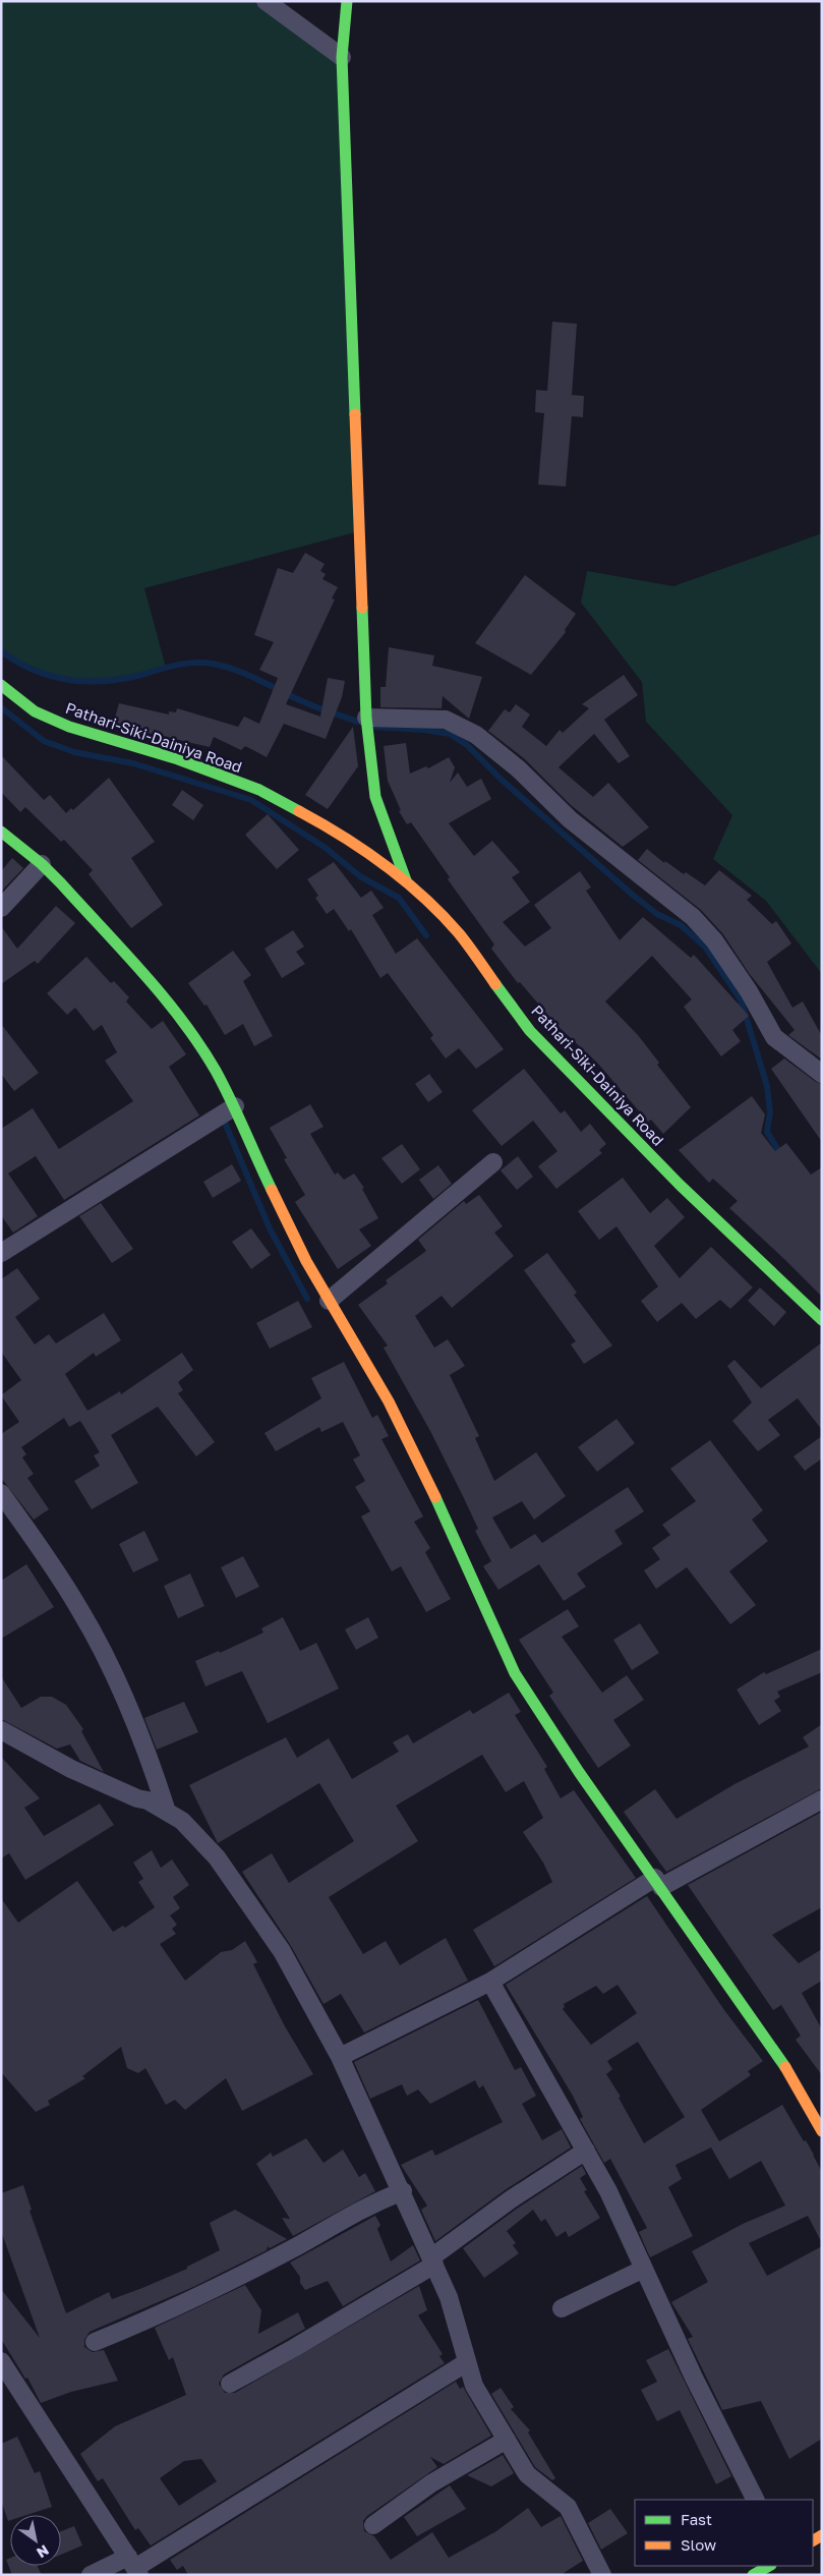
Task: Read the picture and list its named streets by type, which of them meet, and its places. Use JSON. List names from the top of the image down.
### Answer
{
  "streets": {
    "main road": ["Pathari-Siki-Dainiya Road"]
  },
  "legend": ["Fast", "Slow"],
  "north": "bottom right"
}
